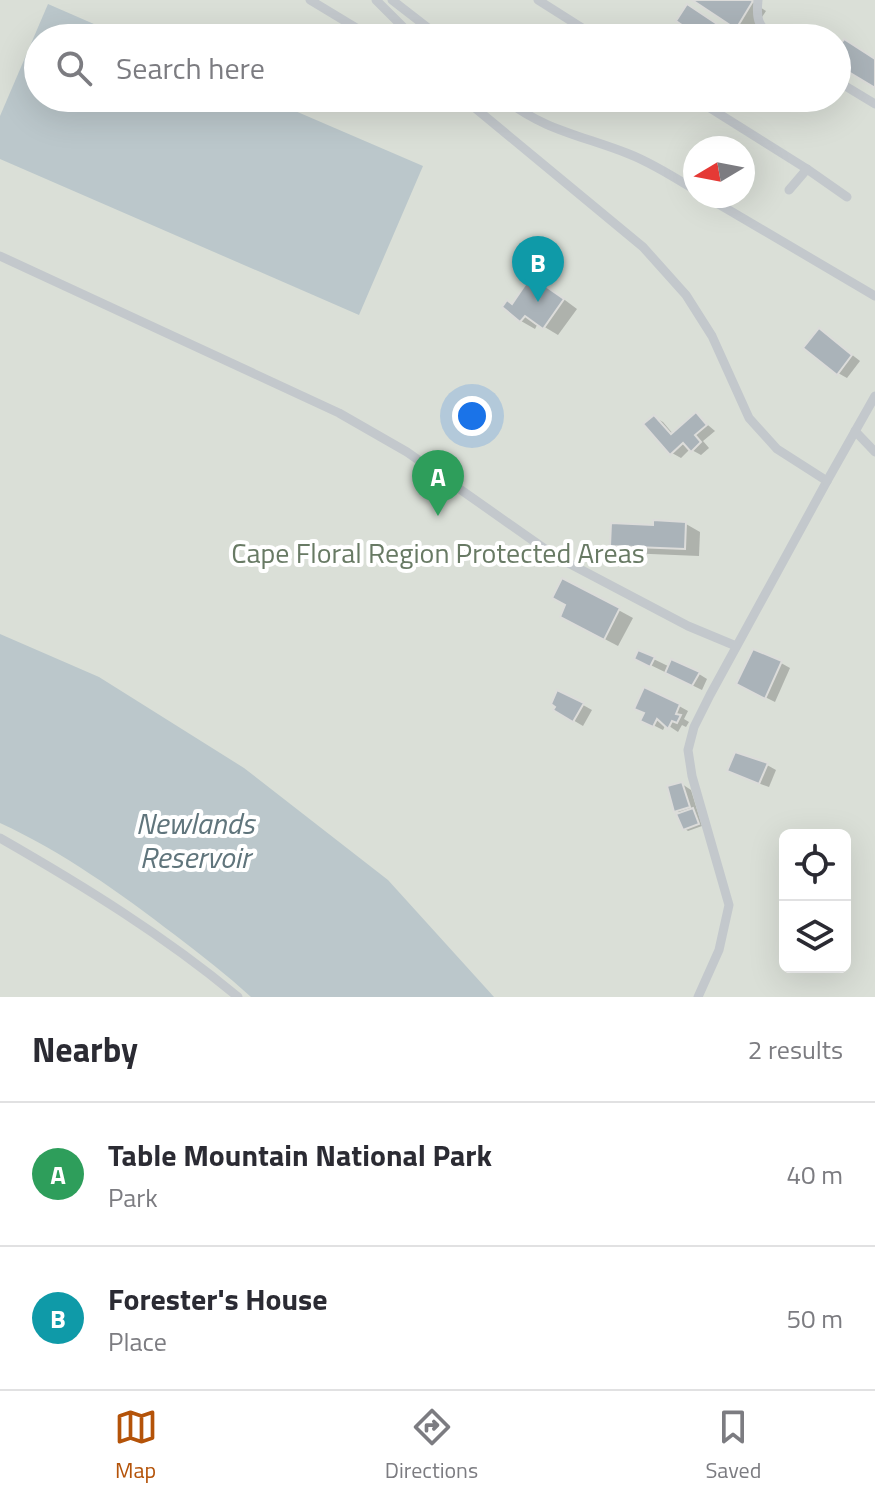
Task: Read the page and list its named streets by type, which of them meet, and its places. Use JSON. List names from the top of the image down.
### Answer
{
  "water": ["Newlands Reservoir"],
  "parks": ["Cape Floral Region Protected Areas"],
  "north": "left",
  "page": {
    "search": "Search here",
    "pins": ["B", "A"],
    "heading": ["Nearby", "2 results"],
    "list": [
      {
        "mark": "A",
        "name": "Table Mountain National Park",
        "note": "Park",
        "value": "40 m"
      },
      {
        "mark": "B",
        "name": "Forester's House",
        "note": "Place",
        "value": "50 m"
      }
    ],
    "nav": ["Map", "Directions", "Saved"]
  }
}
